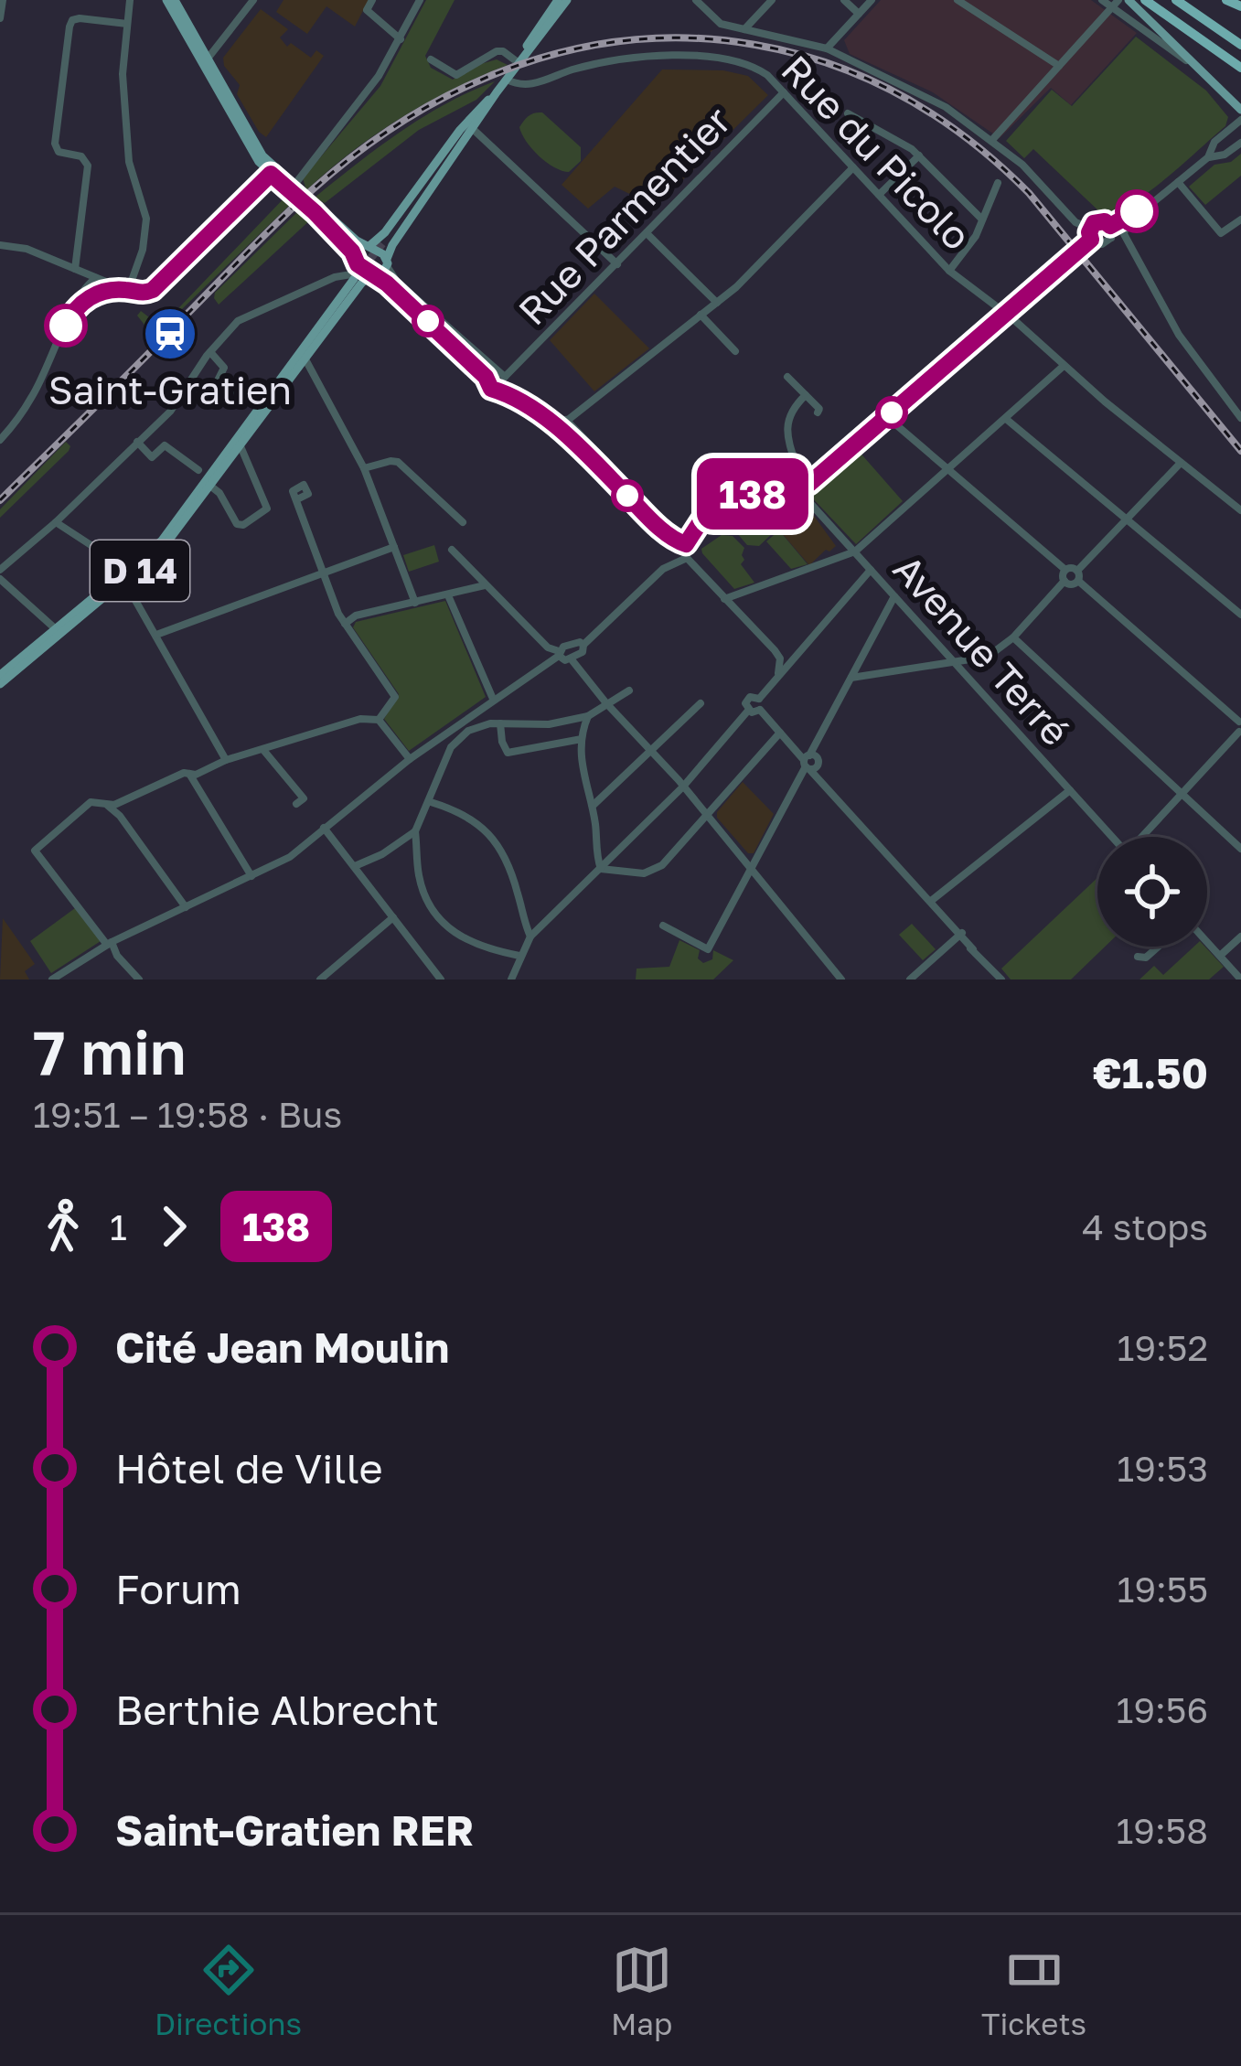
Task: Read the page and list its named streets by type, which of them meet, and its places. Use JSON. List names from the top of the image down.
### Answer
{
  "streets": {
    "main road": ["D 14"],
    "street": ["Rue du Picolo", "Rue Parmentier", "Avenue Terré"]
  },
  "crossings": [
    ["Rue du Picolo", "Rue Parmentier"]
  ],
  "places": {
    "station": ["Saint-Gratien"]
  },
  "lines": ["bus line 138"],
  "page": {
    "on_map": "138",
    "heading": ["7 min", "19:51 – 19:58 · Bus", "€1.50"],
    "legs": ["1", "138", "4 stops"],
    "list": [
      {
        "name": "Cité Jean Moulin",
        "value": "19:52"
      },
      {
        "name": "Hôtel de Ville",
        "value": "19:53"
      },
      {
        "name": "Forum",
        "value": "19:55"
      },
      {
        "name": "Berthie Albrecht",
        "value": "19:56"
      },
      {
        "name": "Saint-Gratien RER",
        "value": "19:58"
      }
    ],
    "tabs": ["Directions", "Map", "Tickets"]
  }
}
